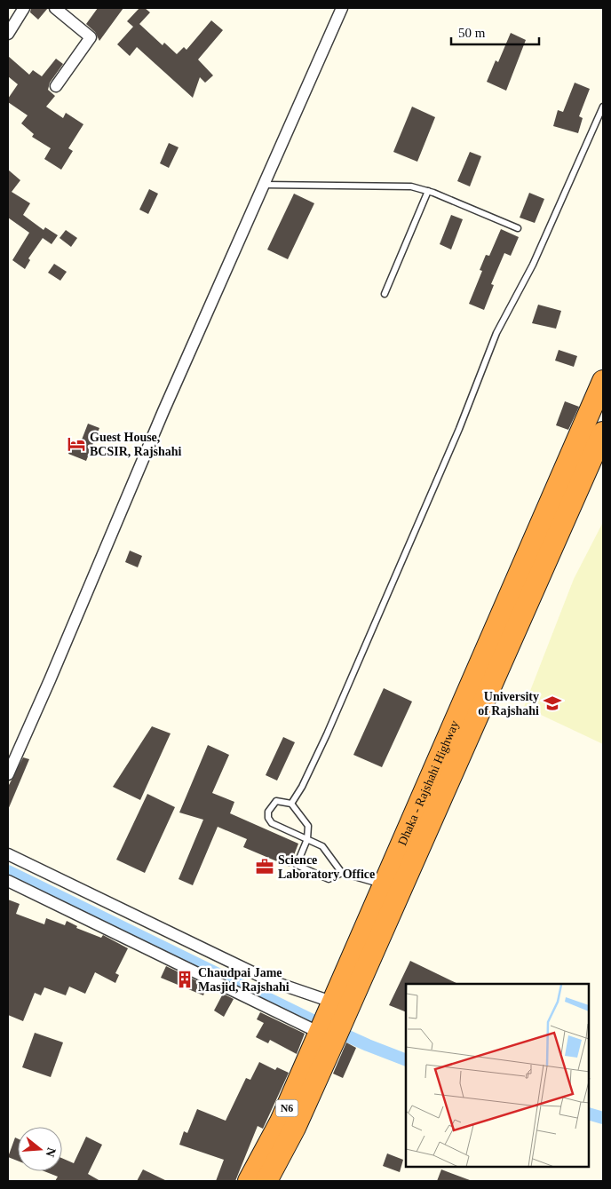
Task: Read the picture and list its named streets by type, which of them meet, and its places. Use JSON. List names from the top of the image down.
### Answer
{
  "streets": {
    "highway": ["Dhaka - Rajshahi Highway", "N6"]
  },
  "places": {
    "hotel": ["Guest House, BCSIR, Rajshahi"],
    "school or university": ["University of Rajshahi"],
    "office": ["Science Laboratory Office"],
    "building": ["Chaudpai Jame Masjid, Rajshahi"]
  },
  "scale_bar": "50 m",
  "north": "right"
}
